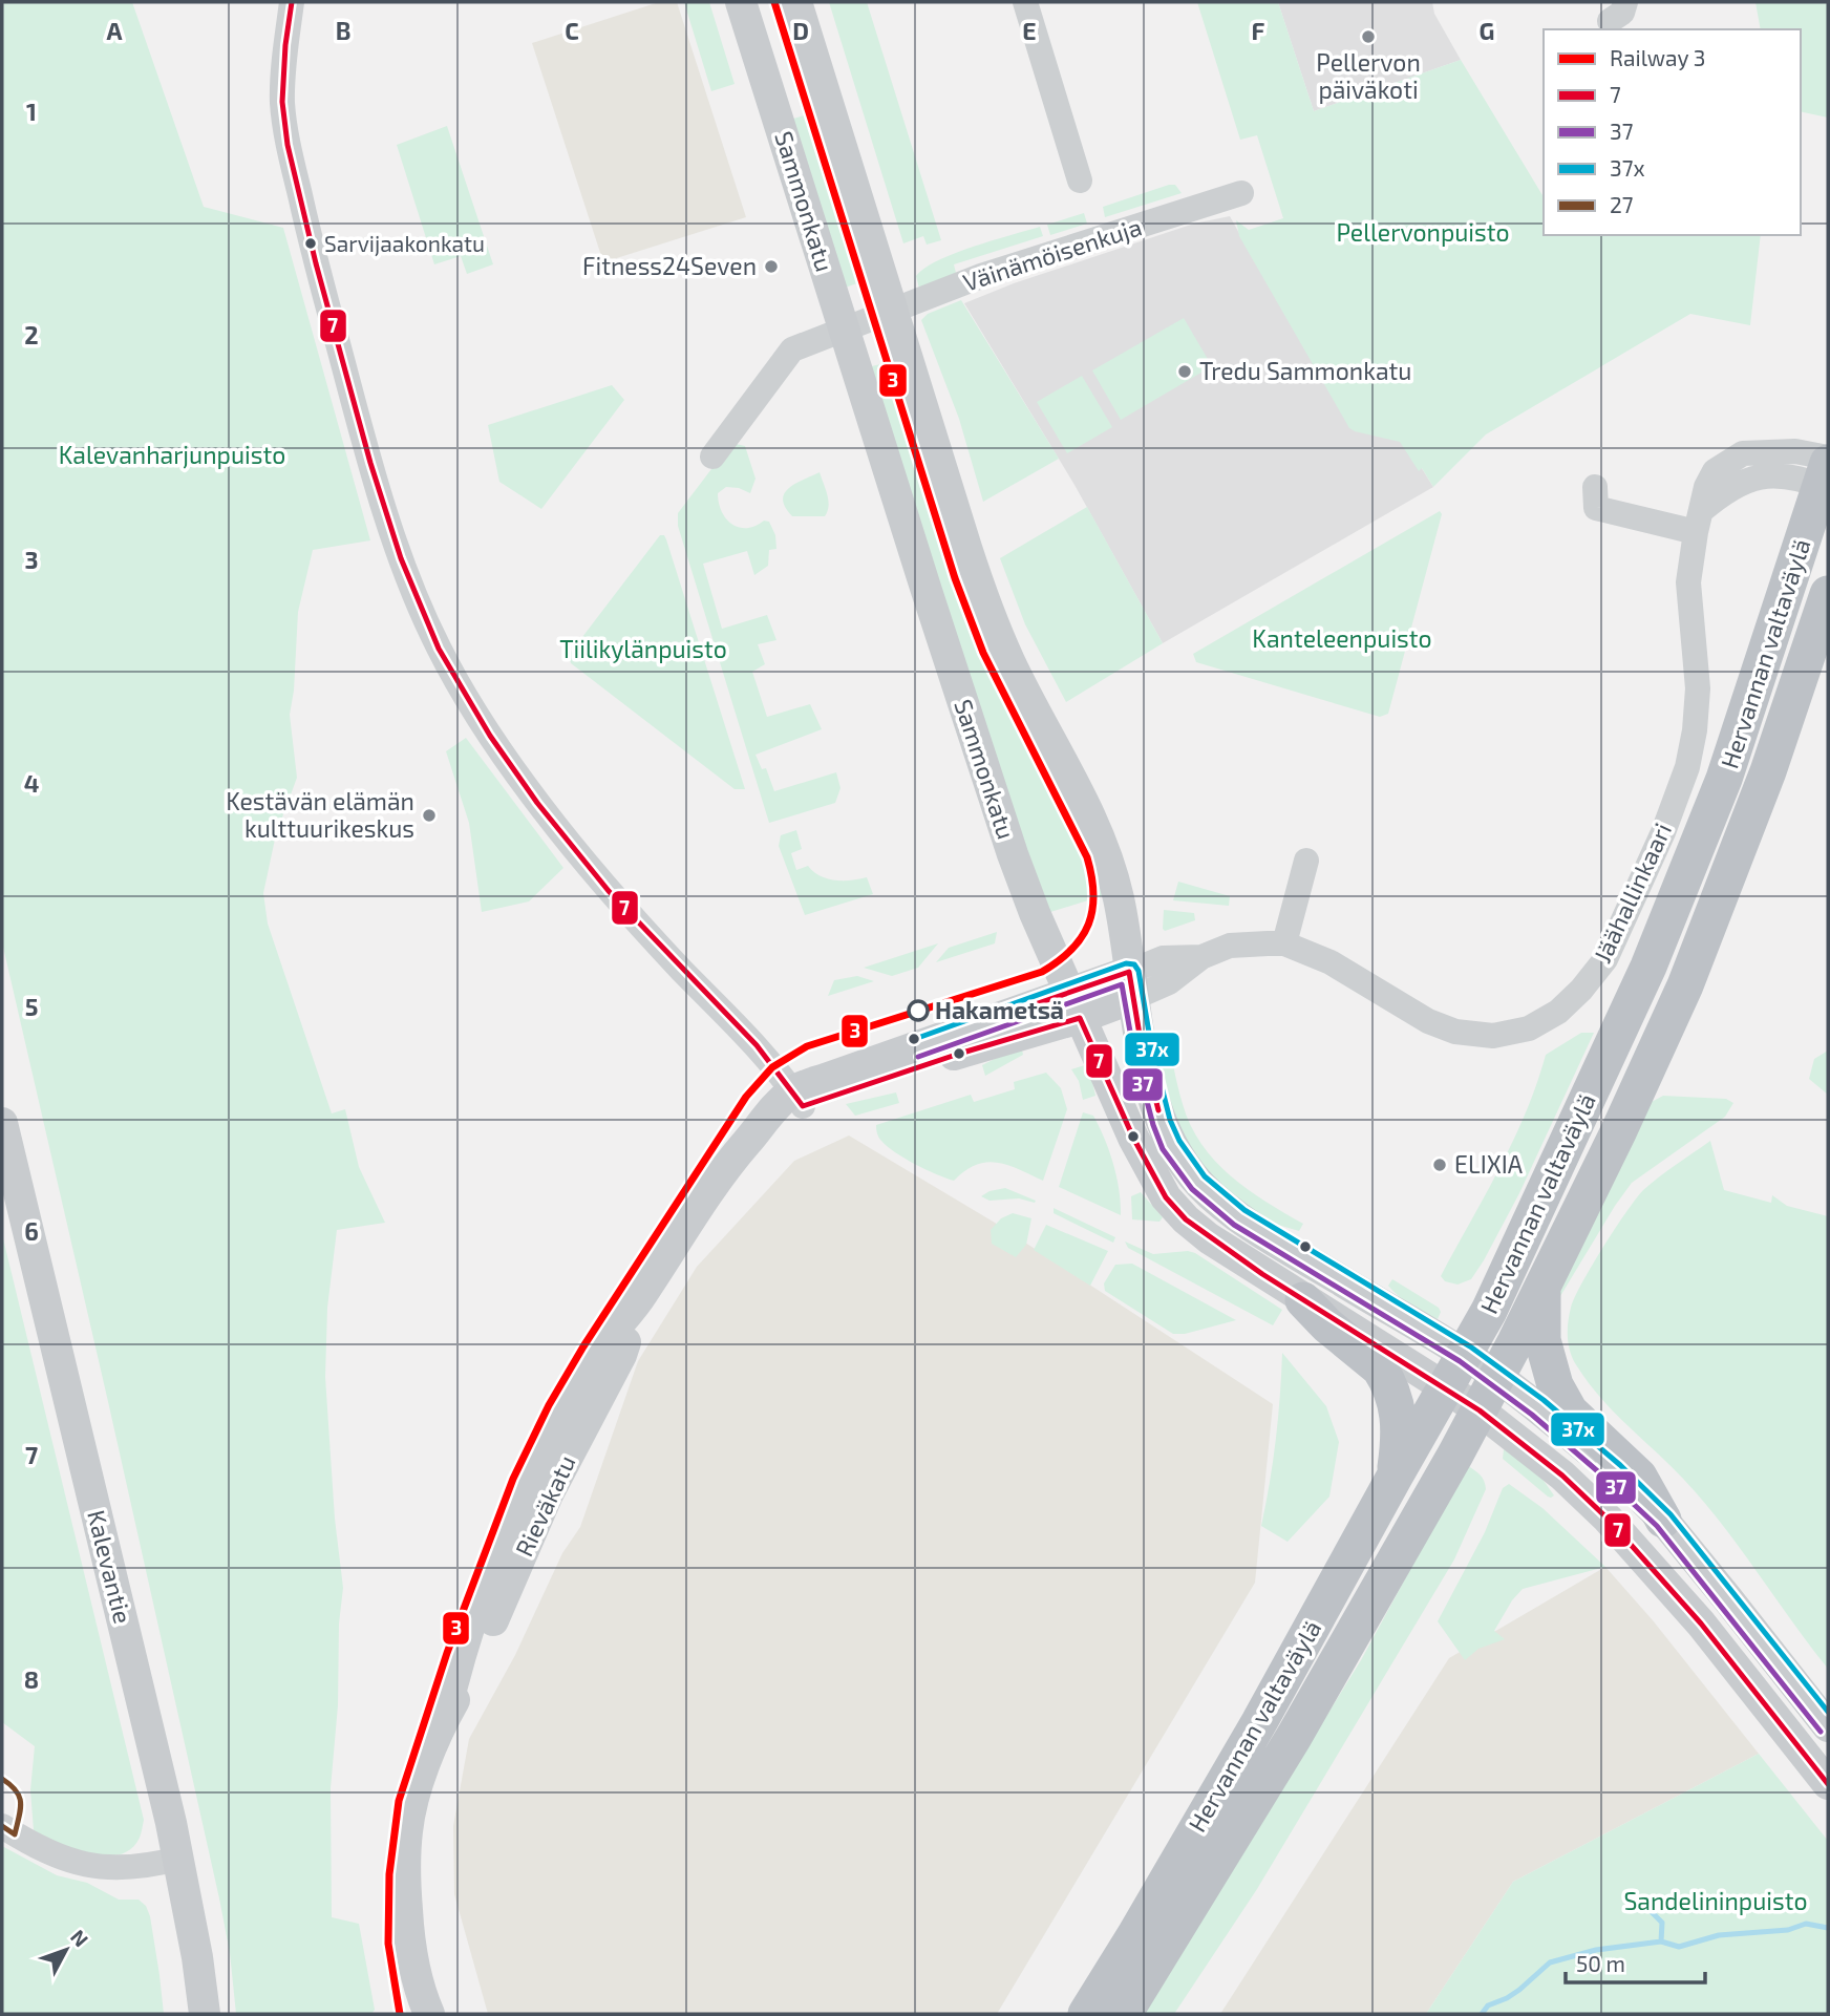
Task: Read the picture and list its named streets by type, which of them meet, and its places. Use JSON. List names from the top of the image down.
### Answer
{
  "streets": {
    "highway": ["Hervannan valtaväylä"],
    "main road": ["Sammonkatu", "Rieväkatu", "Kalevantie"],
    "street": ["Väinämöisenkuja", "Jäähallinkaari"]
  },
  "crossings": [
    ["Sammonkatu", "Väinämöisenkuja"],
    ["Sammonkatu", "Hervannan valtaväylä"],
    ["Sammonkatu", "Jäähallinkaari"],
    ["Sammonkatu", "Rieväkatu"],
    ["Jäähallinkaari", "Rieväkatu"]
  ],
  "parks": [
    "Pellervonpuisto",
    "Kalevanharjunpuisto",
    "Kanteleenpuisto",
    "Tiilikylänpuisto",
    "Sandelininpuisto"
  ],
  "places": [
    "Pellervon päiväkoti",
    "Sarvijaakonkatu",
    "Fitness24Seven",
    "Tredu Sammonkatu",
    "Kestävän elämän kulttuurikeskus",
    "Hakametsä",
    "ELIXIA"
  ],
  "lines": [
    "rail line 3",
    "transit line 7",
    "transit line 37x",
    "transit line 37",
    "transit line 27"
  ],
  "legend": [
    "Railway 3",
    "7",
    "37",
    "37x",
    "27"
  ],
  "scale_bar": "50 m",
  "north": "top right",
  "grid": {
    "columns": [
      "A",
      "B",
      "C",
      "D",
      "E",
      "F",
      "G"
    ],
    "rows": [
      "1",
      "2",
      "3",
      "4",
      "5",
      "6",
      "7",
      "8"
    ]
  }
}
